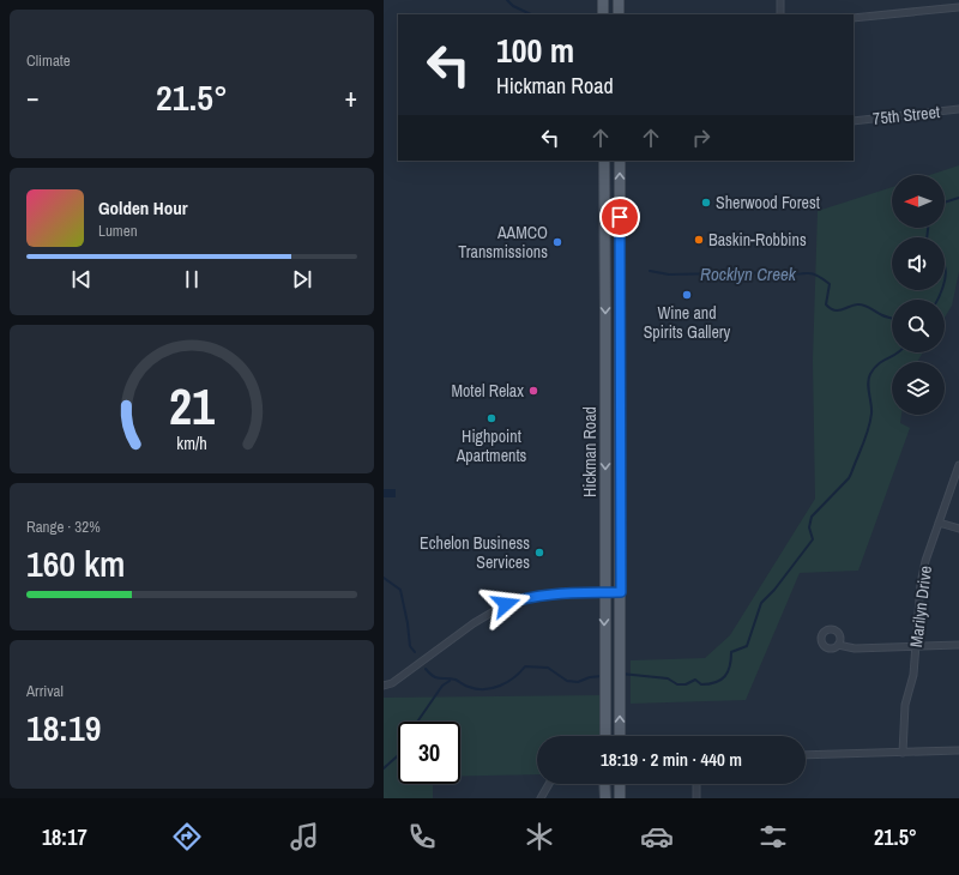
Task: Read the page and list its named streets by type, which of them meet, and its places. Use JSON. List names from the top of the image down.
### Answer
{
  "streets": {
    "main road": ["Hickman Road"],
    "street": ["75th Street", "Marilyn Drive"]
  },
  "water": ["Rocklyn Creek"],
  "places": [
    "Sherwood Forest",
    "Baskin-Robbins",
    "AAMCO Transmissions",
    "Wine and Spirits Gallery",
    "Motel Relax",
    "Highpoint Apartments",
    "Echelon Business Services"
  ],
  "north": "left",
  "page": {
    "tile": [
      "Climate",
      ["Range · 32%", "160 km"],
      ["Arrival", "18:19"]
    ],
    "turn": ["100 m", "Hickman Road"],
    "heat": ["−", "21.5°", "+"],
    "song": ["Golden Hour", "Lumen"],
    "limit": "30",
    "trip": "18:19 · 2 min · 440 m",
    "tabs": ["18:17", "21.5°"],
    "gauge": ["21", "km/h"]
  }
}
